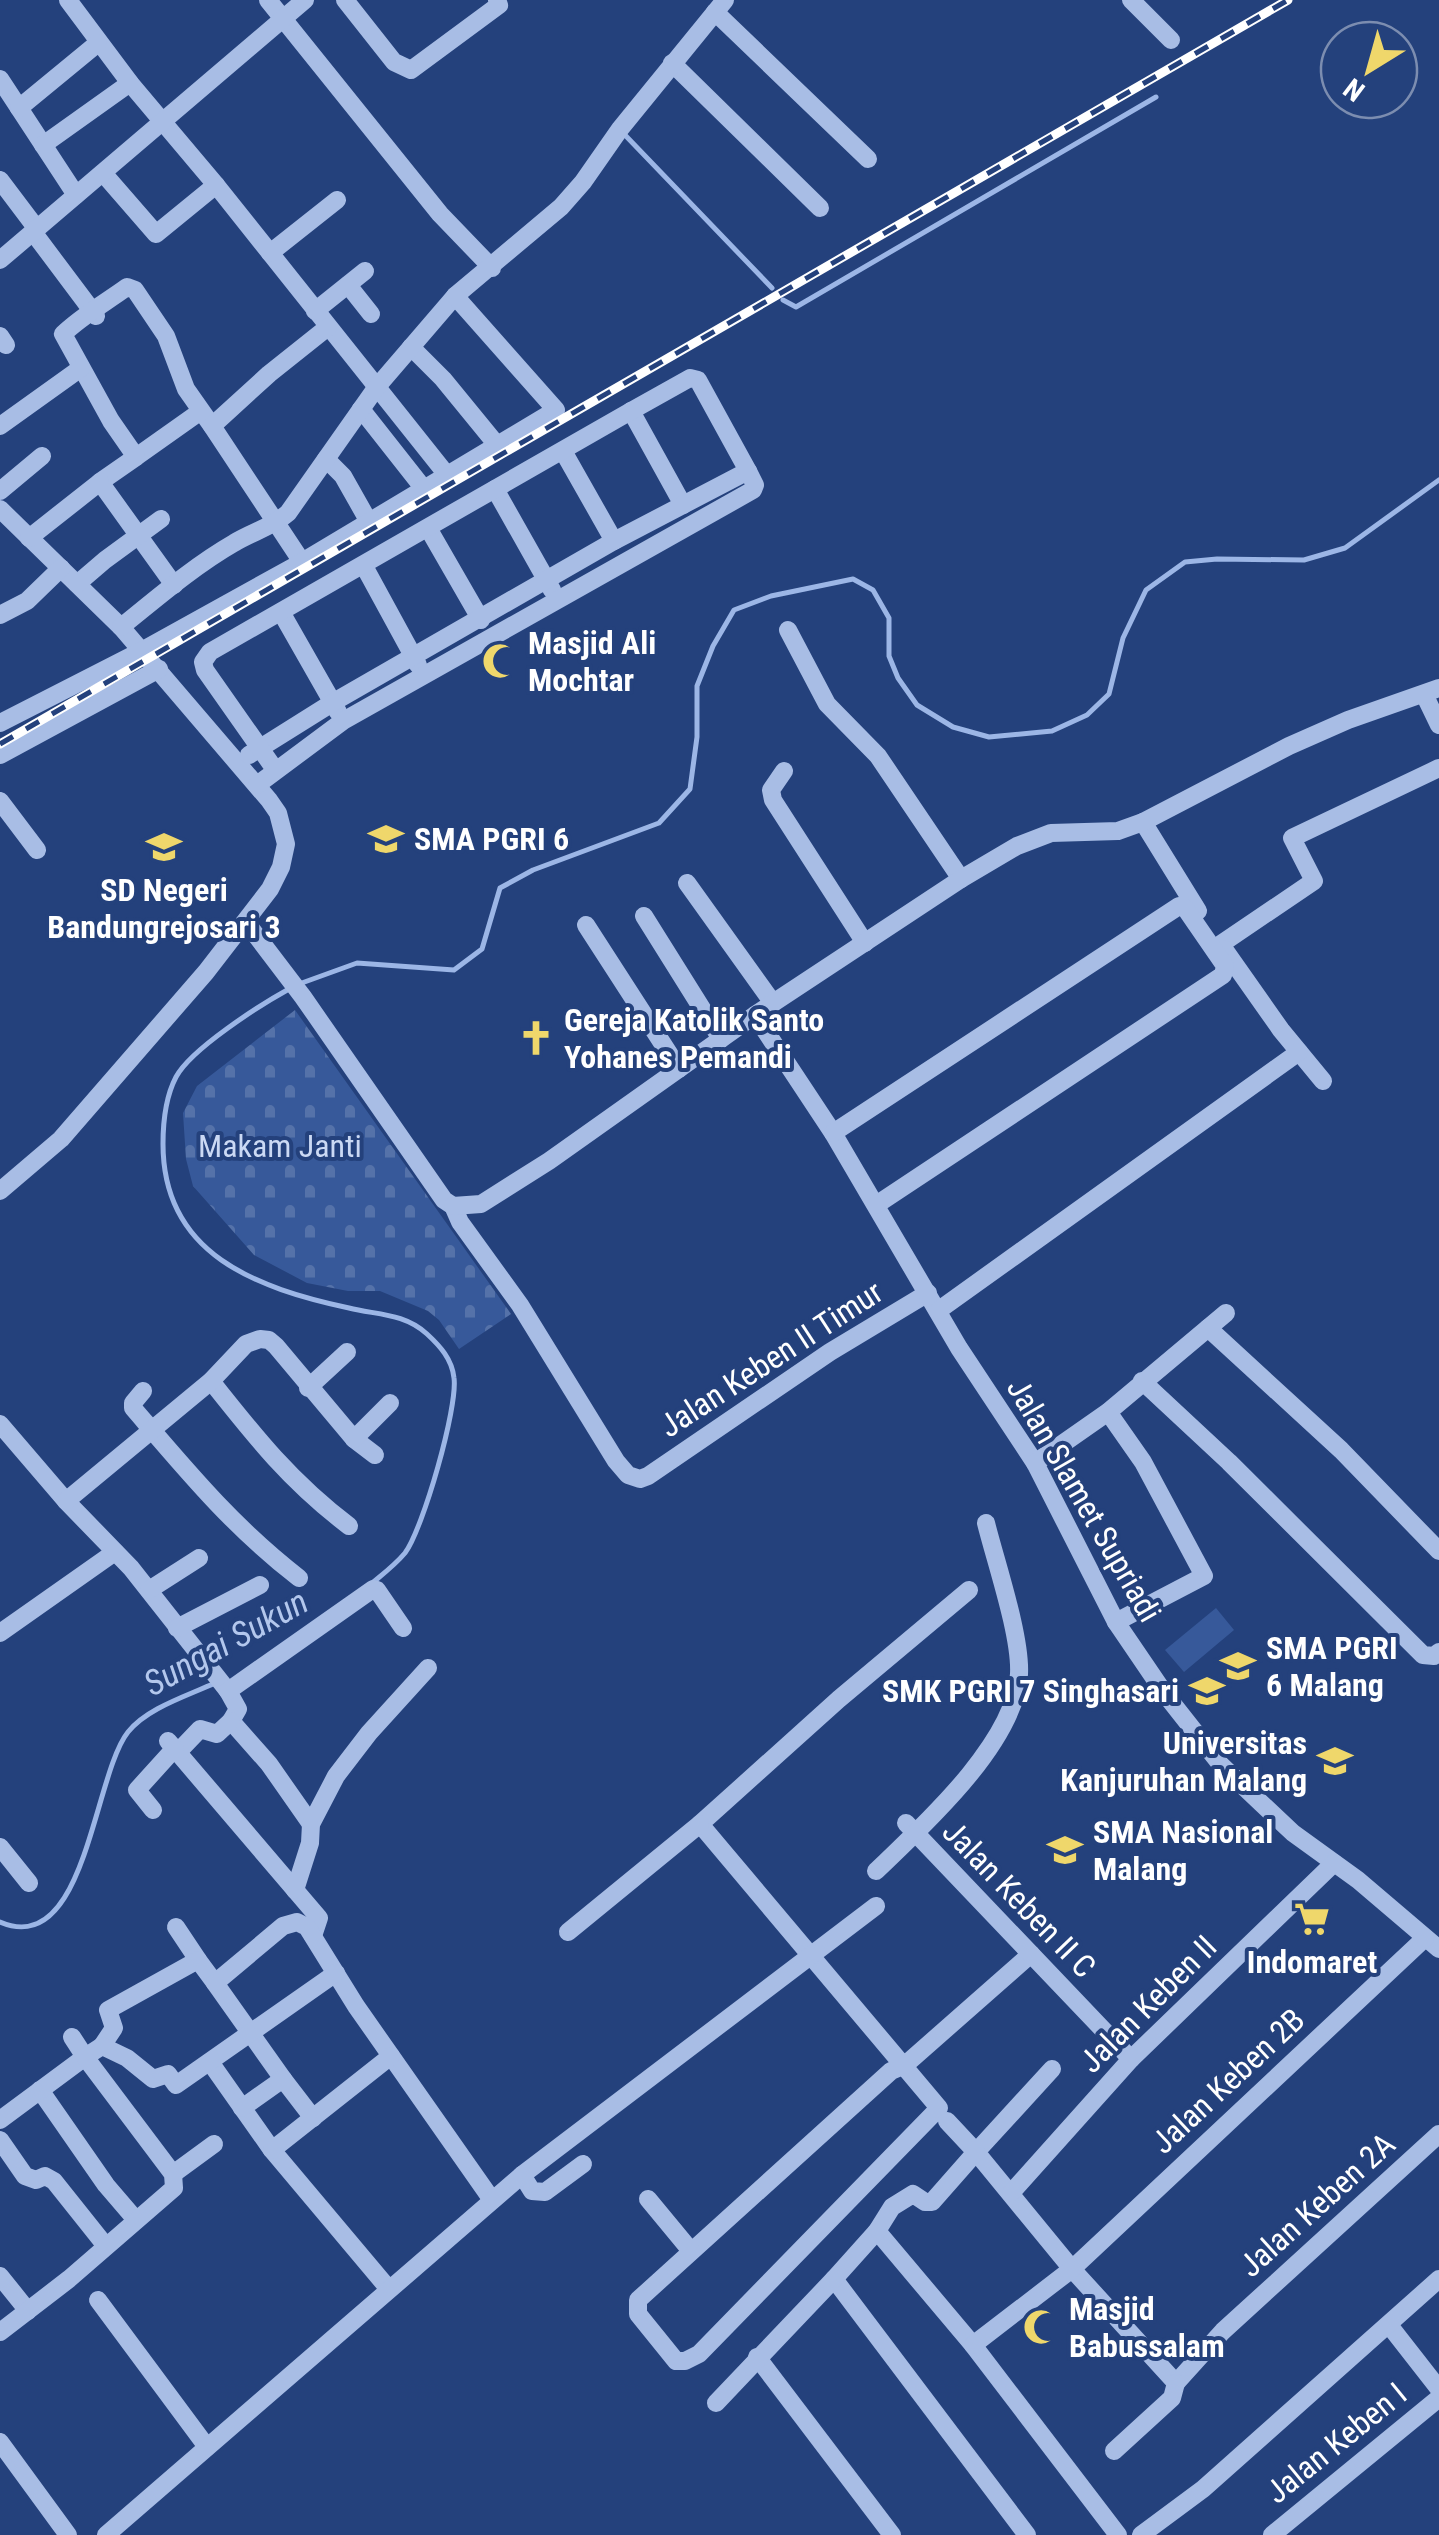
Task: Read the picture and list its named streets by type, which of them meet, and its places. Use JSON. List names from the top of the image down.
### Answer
{
  "streets": {
    "street": [
      "Jalan Keben II Timur",
      "Jalan Slamet Supriadi",
      "Jalan Keben II C",
      "Jalan Keben II",
      "Jalan Keben 2B",
      "Jalan Keben 2A",
      "Jalan Keben I"
    ]
  },
  "crossings": [
    ["Jalan Keben II Timur", "Jalan Slamet Supriadi"],
    ["Jalan Slamet Supriadi", "Jalan Keben II"],
    ["Jalan Slamet Supriadi", "Jalan Keben 2B"],
    ["Jalan Keben II C", "Jalan Keben II"]
  ],
  "water": ["Sungai Sukun"],
  "parks": ["Makam Janti"],
  "places": {
    "mosque": ["Masjid Ali Mochtar", "Masjid Babussalam"],
    "school or university": [
      "SMA PGRI 6",
      "SD Negeri Bandungrejosari 3",
      "SMA PGRI 6 Malang",
      "SMK PGRI 7 Singhasari",
      "Universitas Kanjuruhan Malang",
      "SMA Nasional Malang"
    ],
    "church": ["Gereja Katolik Santo Yohanes Pemandi"],
    "supermarket": ["Indomaret"]
  },
  "north": "bottom left"
}
